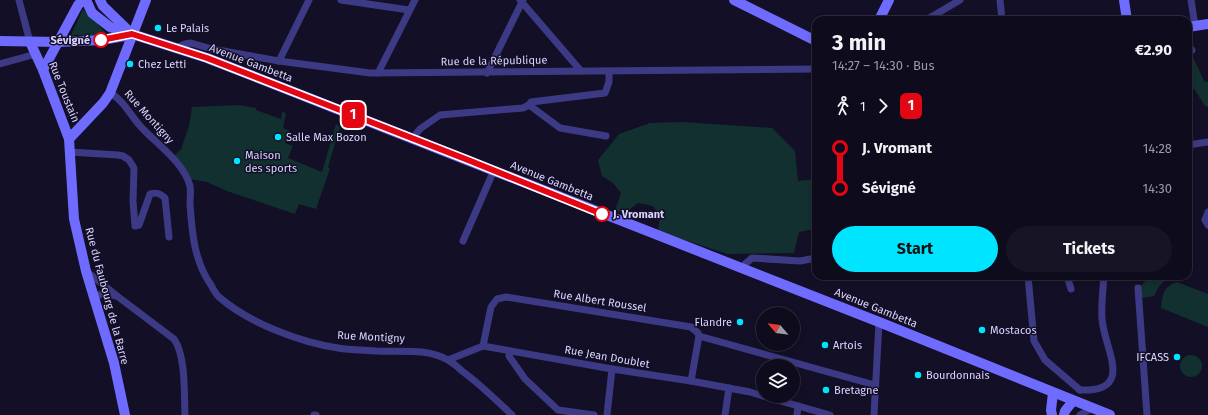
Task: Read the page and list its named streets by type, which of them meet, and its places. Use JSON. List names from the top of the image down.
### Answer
{
  "streets": {
    "main road": ["Avenue Gambetta", "Rue Toustain", "Rue du Faubourg de la Barre"],
    "street": [
      "Rue de la République",
      "Rue Montigny",
      "Rue Albert Roussel",
      "Rue Jean Doublet"
    ]
  },
  "crossings": [
    ["Rue de la République", "Avenue Gambetta"],
    ["Rue Toustain", "Rue du Faubourg de la Barre"],
    ["Rue Albert Roussel", "Rue Jean Doublet"]
  ],
  "places": [
    "Le Palais",
    "Sévigné",
    "Chez Letti",
    "Salle Max Bozon",
    "Maison des sports",
    "J. Vromant",
    "Flandre",
    "Mostacos",
    "Artois",
    "IFCASS",
    "Bourdonnais",
    "Bretagne"
  ],
  "lines": ["bus line 1"],
  "north": "top left",
  "page": {
    "on_map": "1",
    "heading": ["3 min", "14:27 – 14:30 · Bus", "€2.90"],
    "legs": ["1", "1"],
    "list": [
      {
        "name": "J. Vromant",
        "value": "14:28"
      },
      {
        "name": "Sévigné",
        "value": "14:30"
      }
    ],
    "buttons": ["Start", "Tickets"]
  }
}
